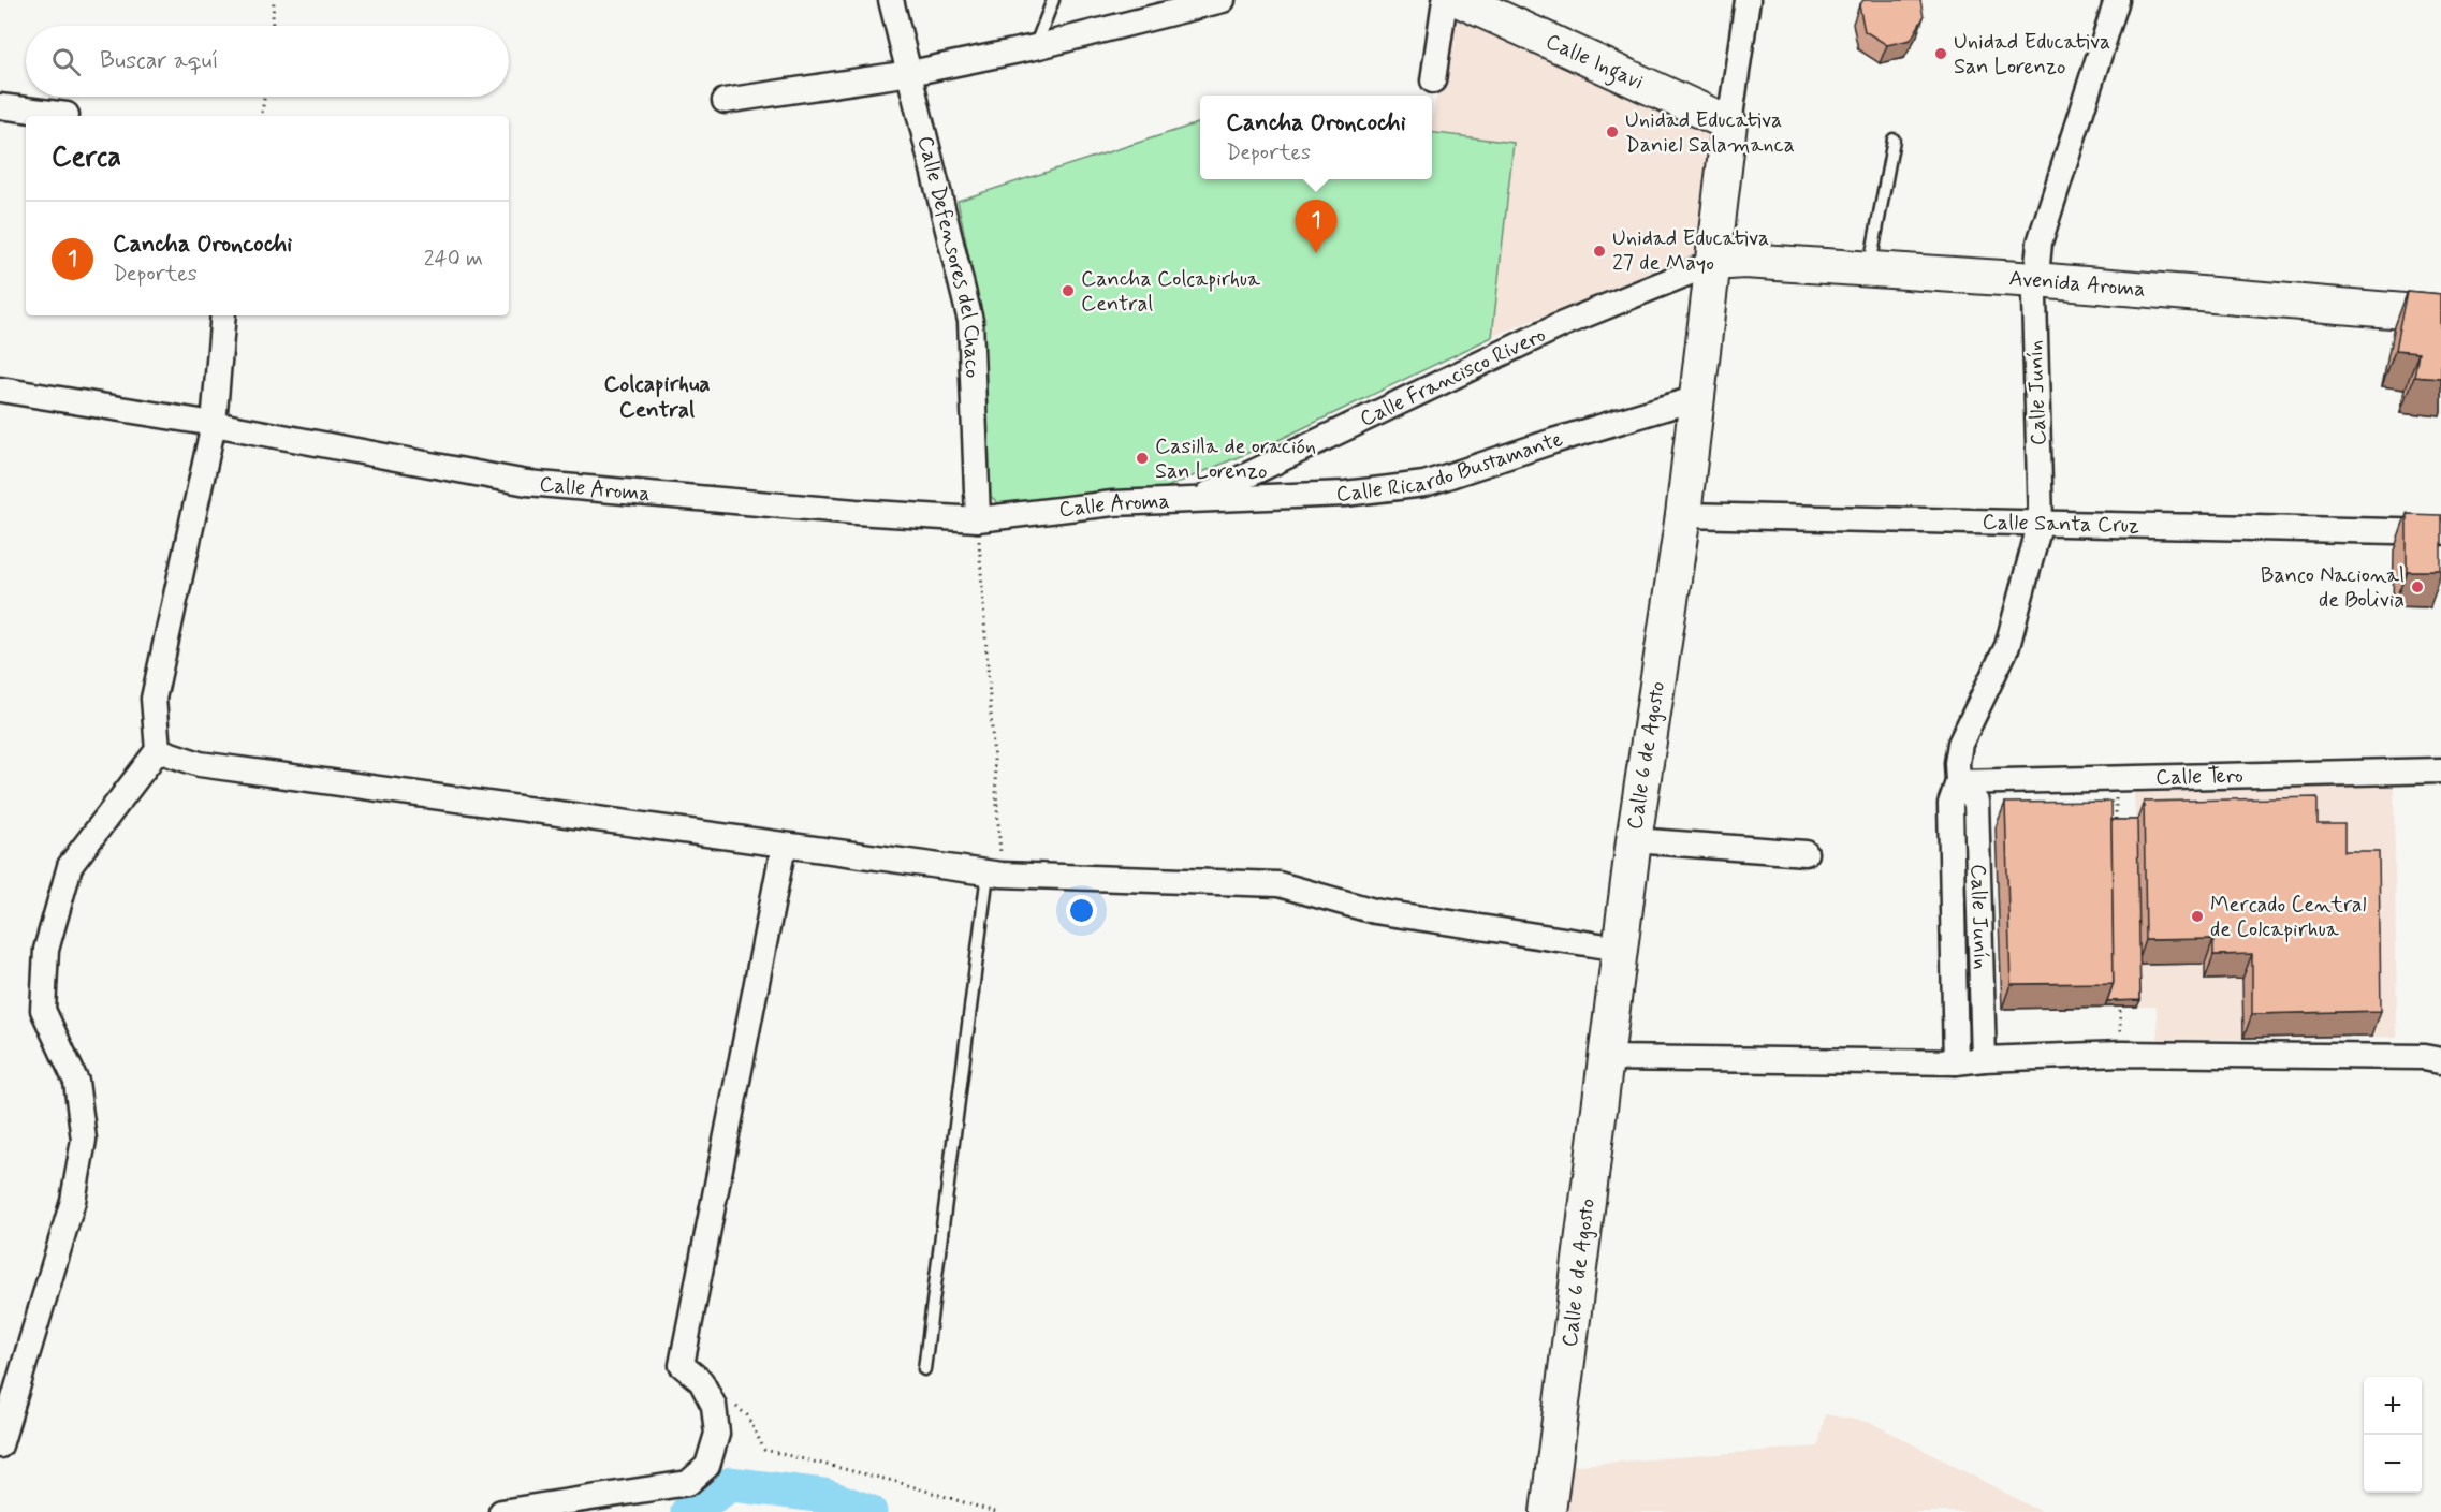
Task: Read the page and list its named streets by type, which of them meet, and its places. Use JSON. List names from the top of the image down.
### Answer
{
  "streets": {
    "main road": ["Calle Ingavi", "Avenida Aroma", "Calle 6 de Agosto"],
    "street": [
      "Calle Defensores del Chaco",
      "Calle Francisco Rivero",
      "Calle Junín",
      "Calle Ricardo Bustamante",
      "Calle Aroma",
      "Calle Santa Cruz",
      "Calle Tero"
    ]
  },
  "crossings": [
    ["Calle Ingavi", "Calle 6 de Agosto"],
    ["Calle Defensores del Chaco", "Calle Aroma"],
    ["Avenida Aroma", "Calle Francisco Rivero"],
    ["Avenida Aroma", "Calle Junín"],
    ["Avenida Aroma", "Calle 6 de Agosto"],
    ["Calle Francisco Rivero", "Calle Ricardo Bustamante"],
    ["Calle Francisco Rivero", "Calle Aroma"],
    ["Calle Francisco Rivero", "Calle 6 de Agosto"],
    ["Calle Junín", "Calle Santa Cruz"],
    ["Calle Junín", "Calle Tero"],
    ["Calle Ricardo Bustamante", "Calle Aroma"],
    ["Calle Ricardo Bustamante", "Calle 6 de Agosto"],
    ["Calle Santa Cruz", "Calle 6 de Agosto"]
  ],
  "districts": ["Colcapirhua Central"],
  "places": [
    "Unidad Educativa San Lorenzo",
    "Unidad Educativa Daniel Salamanca",
    "Unidad Educativa 27 de Mayo",
    "Cancha Colcapirhua Central",
    "Casilla de oración San Lorenzo",
    "Banco Nacional de Bolivia",
    "Mercado Central de Colcapirhua"
  ],
  "page": {
    "search": "Buscar aquí",
    "popup": ["Cancha Oroncochi", "Deportes"],
    "heading": "Cerca",
    "pins": "1",
    "list": [
      {
        "mark": "1",
        "name": "Cancha Oroncochi",
        "note": "Deportes",
        "value": "240 m"
      }
    ],
    "map_buttons": ["+", "−"]
  }
}
